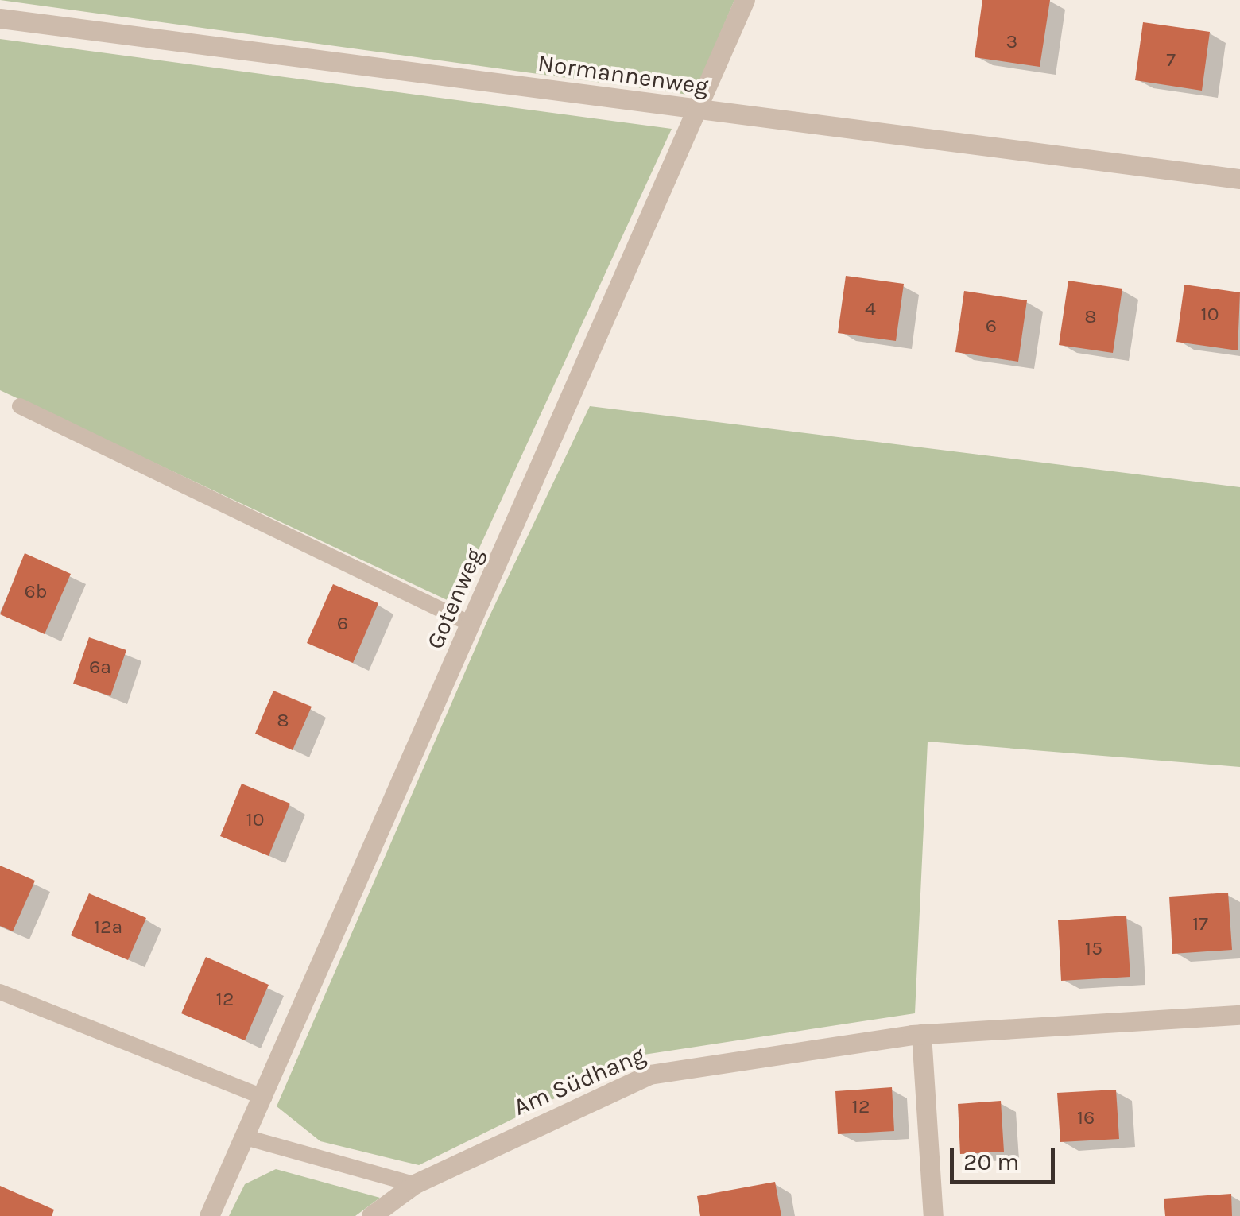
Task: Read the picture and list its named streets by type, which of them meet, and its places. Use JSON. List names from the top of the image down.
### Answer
{
  "streets": {
    "street": ["Normannenweg", "Gotenweg", "Am Südhang"]
  },
  "crossings": [
    ["Normannenweg", "Gotenweg"]
  ],
  "house_numbers": [
    "3",
    "7",
    "4",
    "10",
    "8",
    "6",
    "6b",
    "6",
    "6a",
    "8",
    "10",
    "17",
    "12a",
    "15",
    "12",
    "12",
    "16"
  ],
  "scale_bar": "20 m"
}
